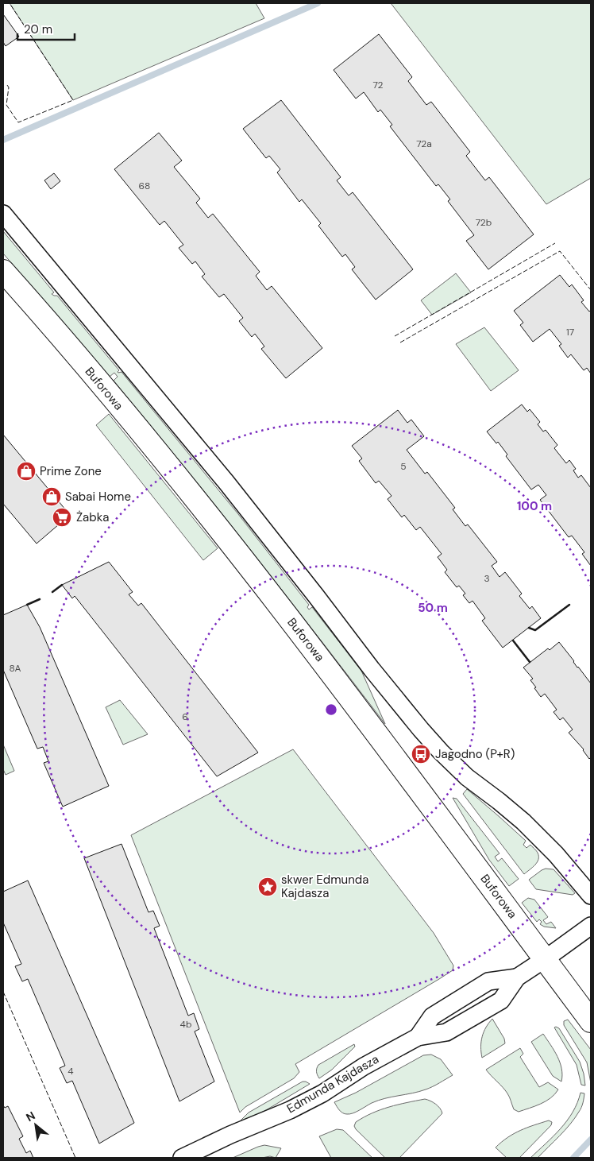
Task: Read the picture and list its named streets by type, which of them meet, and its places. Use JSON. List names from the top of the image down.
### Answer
{
  "streets": {
    "main road": ["Buforowa"],
    "street": ["Edmunda Kajdasza"]
  },
  "crossings": [
    ["Buforowa", "Edmunda Kajdasza"]
  ],
  "places": {
    "shop": ["Prime Zone", "Sabai Home"],
    "supermarket": ["Żabka"],
    "bus stop": ["Jagodno (P+R)"],
    "place": ["skwer Edmunda Kajdasza"]
  },
  "house_numbers": [
    "72",
    "72a",
    "68",
    "72b",
    "17",
    "5",
    "3",
    "8A",
    "6",
    "4b",
    "4"
  ],
  "scale_bar": "20 m",
  "north": "top left",
  "rings": ["100 m", "50 m"]
}
